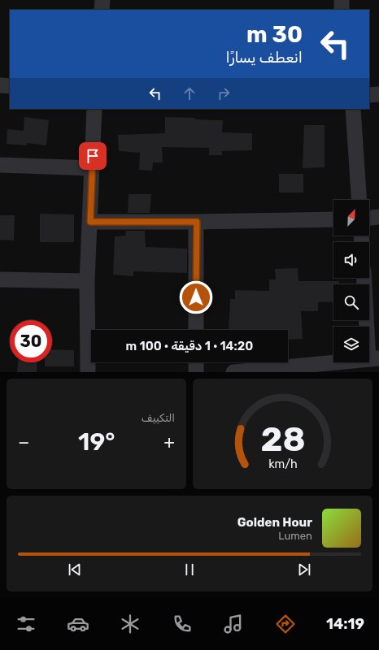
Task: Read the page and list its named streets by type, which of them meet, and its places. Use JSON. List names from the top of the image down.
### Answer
{
  "north": "top right",
  "page": {
    "turn": ["30 m", "انعطف يسارًا"],
    "limit": "30",
    "trip": "14:20 · 1 دقيقة · 100 m",
    "tile": "التكييف",
    "heat": ["−", "19°", "+"],
    "song": ["Golden Hour", "Lumen"],
    "tabs": "14:19",
    "gauge": ["28", "km/h"]
  }
}
